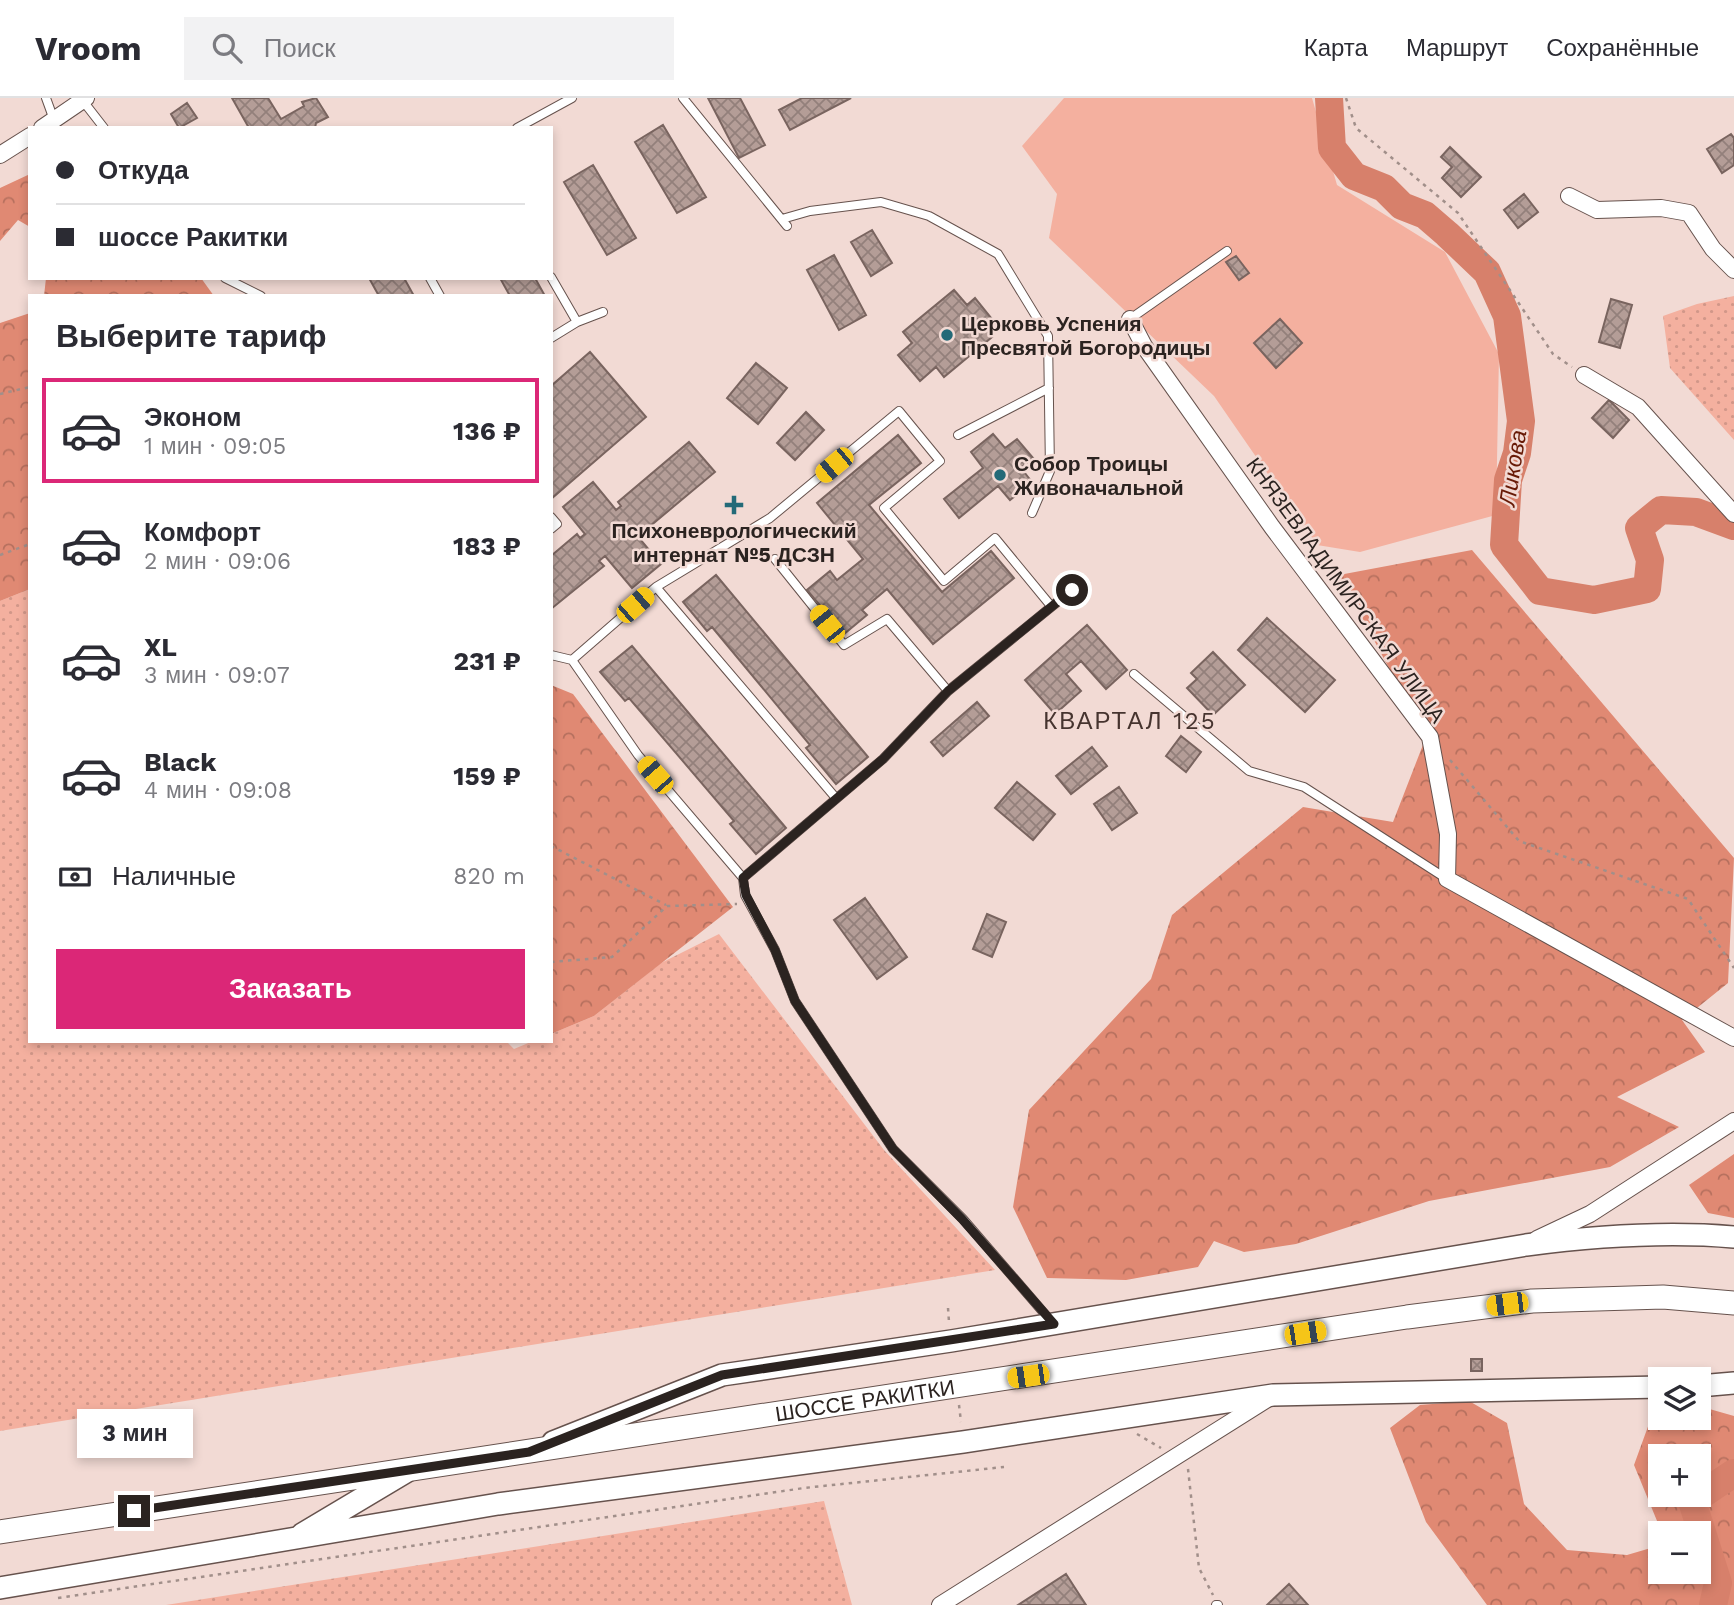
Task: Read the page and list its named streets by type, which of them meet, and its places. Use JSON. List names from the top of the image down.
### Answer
{
  "streets": {
    "main road": ["ШОССЕ РАКИТКИ"],
    "street": ["КНЯЗЕВЛАДИМИРСКАЯ УЛИЦА"]
  },
  "districts": ["КВАРТАЛ 125"],
  "water": ["Ликова"],
  "places": {
    "other": ["Церковь Успения Пресвятой Богородицы", "Собор Троицы Живоначальной"],
    "health": ["Психоневрологический интернат №5 ДСЗН"]
  },
  "page": {
    "header": "Vroom",
    "search": "Поиск",
    "nav": ["Карта", "Маршрут", "Сохранённые"],
    "banner": ["Откуда", "шоссе Ракитки"],
    "heading": "Выберите тариф",
    "list": [
      {
        "name": "Эконом",
        "note": "1 мин · 09:05",
        "value": "136 ₽"
      },
      {
        "name": "Комфорт",
        "note": "2 мин · 09:06",
        "value": "183 ₽"
      },
      {
        "name": "XL",
        "note": "3 мин · 09:07",
        "value": "231 ₽"
      },
      {
        "name": "Black",
        "note": "4 мин · 09:08",
        "value": "159 ₽"
      }
    ],
    "pay": ["Наличные", "820 m"],
    "buttons": "Заказать",
    "map_buttons": ["+", "−"],
    "bubble": "3 мин"
  }
}
